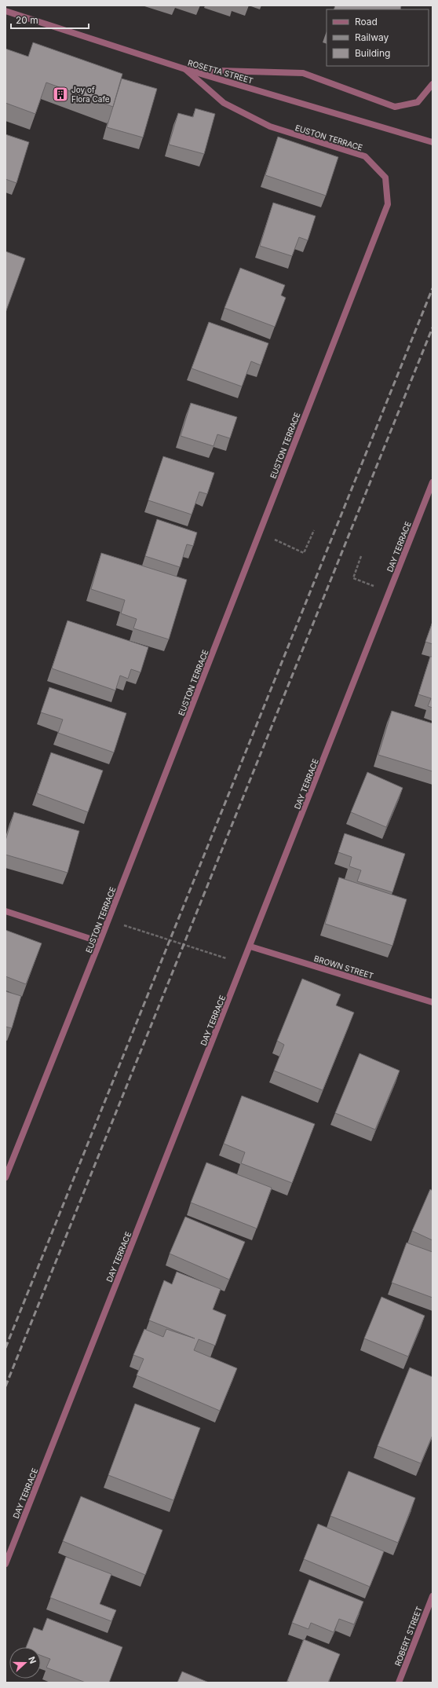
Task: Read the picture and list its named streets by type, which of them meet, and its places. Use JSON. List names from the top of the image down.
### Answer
{
  "streets": {
    "street": [
      "ROSETTA STREET",
      "EUSTON TERRACE",
      "DAY TERRACE",
      "BROWN STREET",
      "ROBERT STREET"
    ]
  },
  "crossings": [
    ["ROSETTA STREET", "EUSTON TERRACE"],
    ["DAY TERRACE", "BROWN STREET"]
  ],
  "places": {
    "building": ["Joy of Flora Cafe"]
  },
  "legend": ["Road", "Railway", "Building"],
  "scale_bar": "20 m",
  "north": "right"
}
